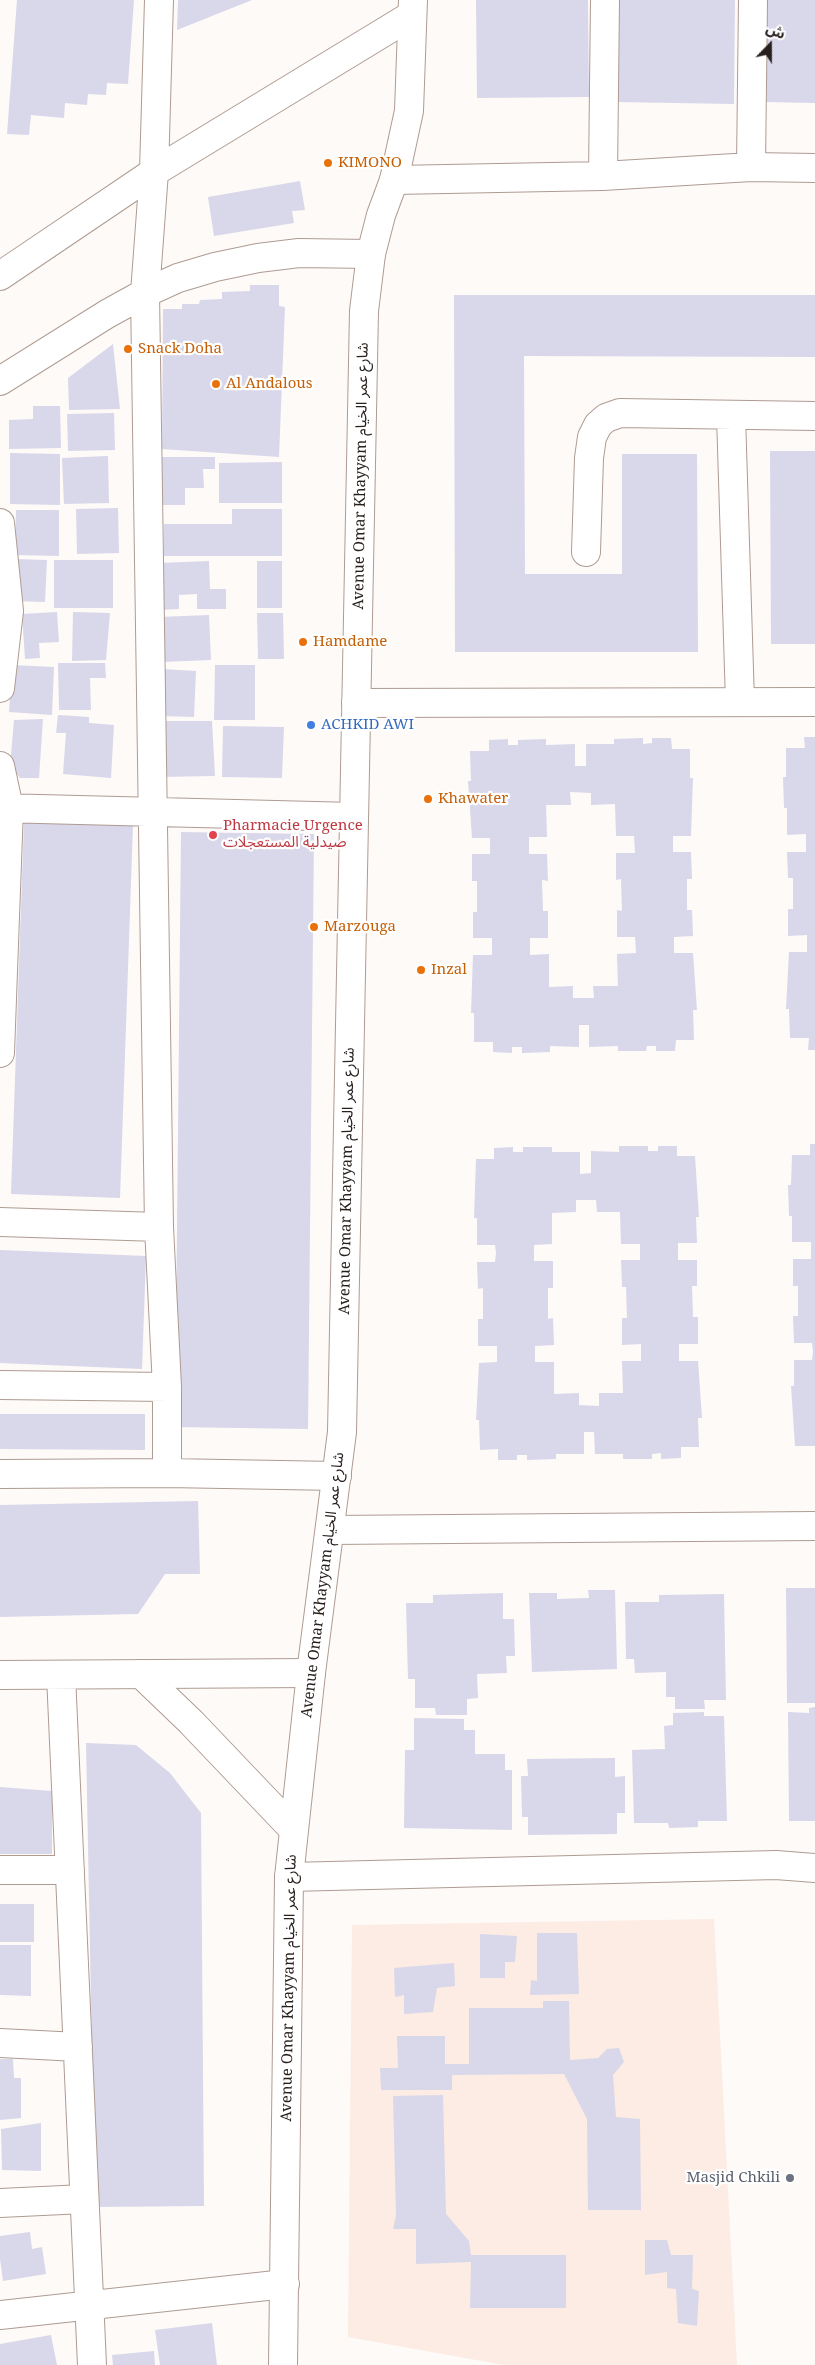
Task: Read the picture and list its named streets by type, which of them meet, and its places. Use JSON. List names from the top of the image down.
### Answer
{
  "streets": {
    "street": ["Avenue Omar Khayyam شارع عمر الخيام"]
  },
  "places": [
    "KIMONO",
    "Snack Doha",
    "Al Andalous",
    "Hamdame",
    "ACHKID AWI",
    "Khawater",
    "Pharmacie Urgence صيدلية المستعجلات",
    "Marzouga",
    "Inzal",
    "Masjid Chkili"
  ],
  "north": "top"
}
